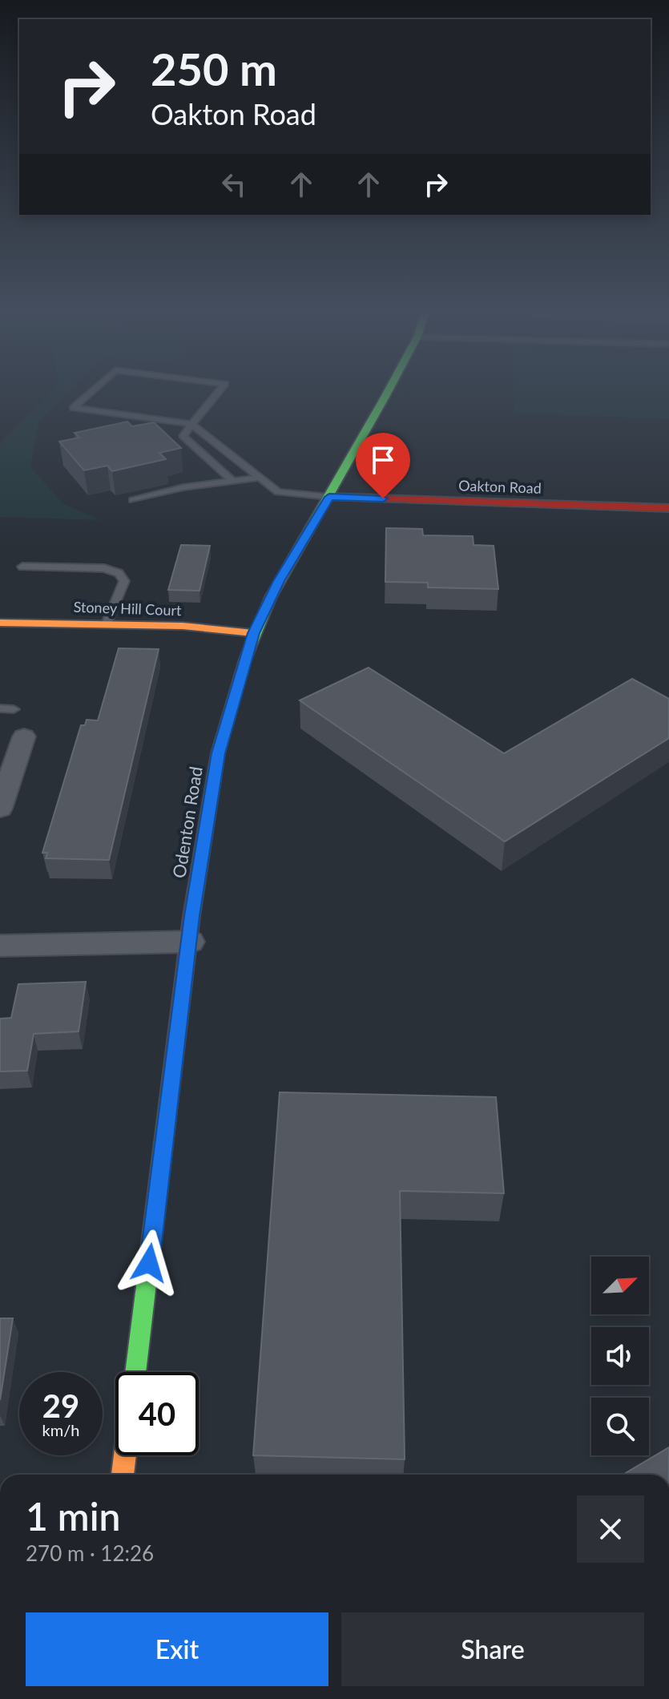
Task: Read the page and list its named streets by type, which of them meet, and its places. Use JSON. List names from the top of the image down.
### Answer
{
  "streets": {
    "street": ["Oakton Road", "Stoney Hill Court", "Odenton Road"]
  },
  "crossings": [
    ["Oakton Road", "Odenton Road"],
    ["Stoney Hill Court", "Odenton Road"]
  ],
  "north": "top right",
  "page": {
    "turn": ["250 m", "Oakton Road"],
    "speed": "29 km/h",
    "limit": "40",
    "heading": ["1 min", "270 m · 12:26"],
    "buttons": ["Exit", "Share"]
  }
}
